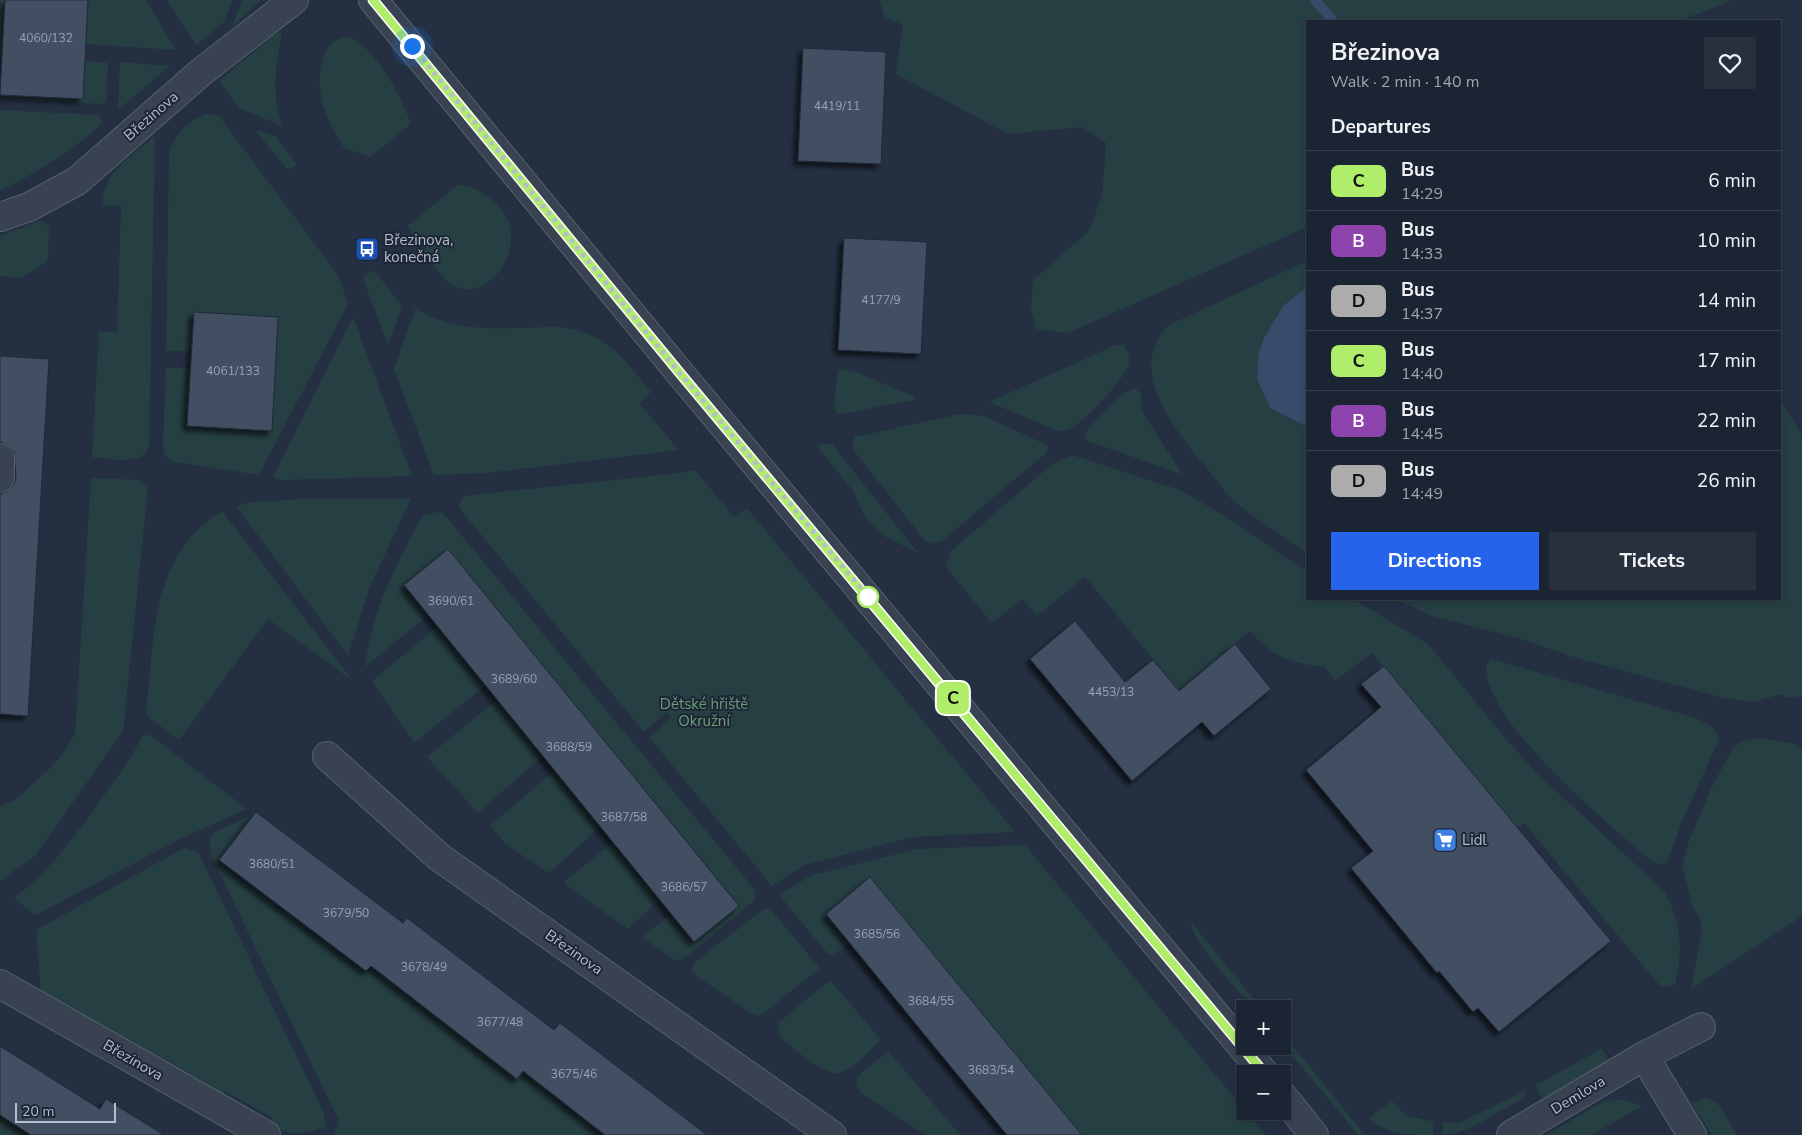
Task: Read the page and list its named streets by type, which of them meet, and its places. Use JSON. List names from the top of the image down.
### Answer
{
  "streets": {
    "street": ["Březinova", "Demlova"]
  },
  "parks": ["Dětské hřiště Okružní"],
  "places": {
    "bus stop": ["Březinova, konečná"],
    "supermarket": ["Lidl"]
  },
  "lines": ["bus line C"],
  "house_numbers": [
    "4060/132",
    "4419/11",
    "4177/9",
    "4061/133",
    "3690/61",
    "3689/60",
    "4453/13",
    "3688/59",
    "3687/58",
    "3680/51",
    "3686/57",
    "3679/50",
    "3685/56",
    "3678/49",
    "3684/55",
    "3677/48",
    "3683/54",
    "3675/46"
  ],
  "scale_bar": "20 m",
  "page": {
    "on_map": "C",
    "heading": [
      ["Březinova", "Walk · 2 min · 140 m"],
      "Departures"
    ],
    "list": [
      {
        "mark": "C",
        "name": "Bus",
        "note": "14:29",
        "value": "6 min"
      },
      {
        "mark": "B",
        "name": "Bus",
        "note": "14:33",
        "value": "10 min"
      },
      {
        "mark": "D",
        "name": "Bus",
        "note": "14:37",
        "value": "14 min"
      },
      {
        "mark": "C",
        "name": "Bus",
        "note": "14:40",
        "value": "17 min"
      },
      {
        "mark": "B",
        "name": "Bus",
        "note": "14:45",
        "value": "22 min"
      },
      {
        "mark": "D",
        "name": "Bus",
        "note": "14:49",
        "value": "26 min"
      }
    ],
    "buttons": ["Directions", "Tickets"],
    "map_buttons": ["+", "−"],
    "scale": "20 m"
  }
}
